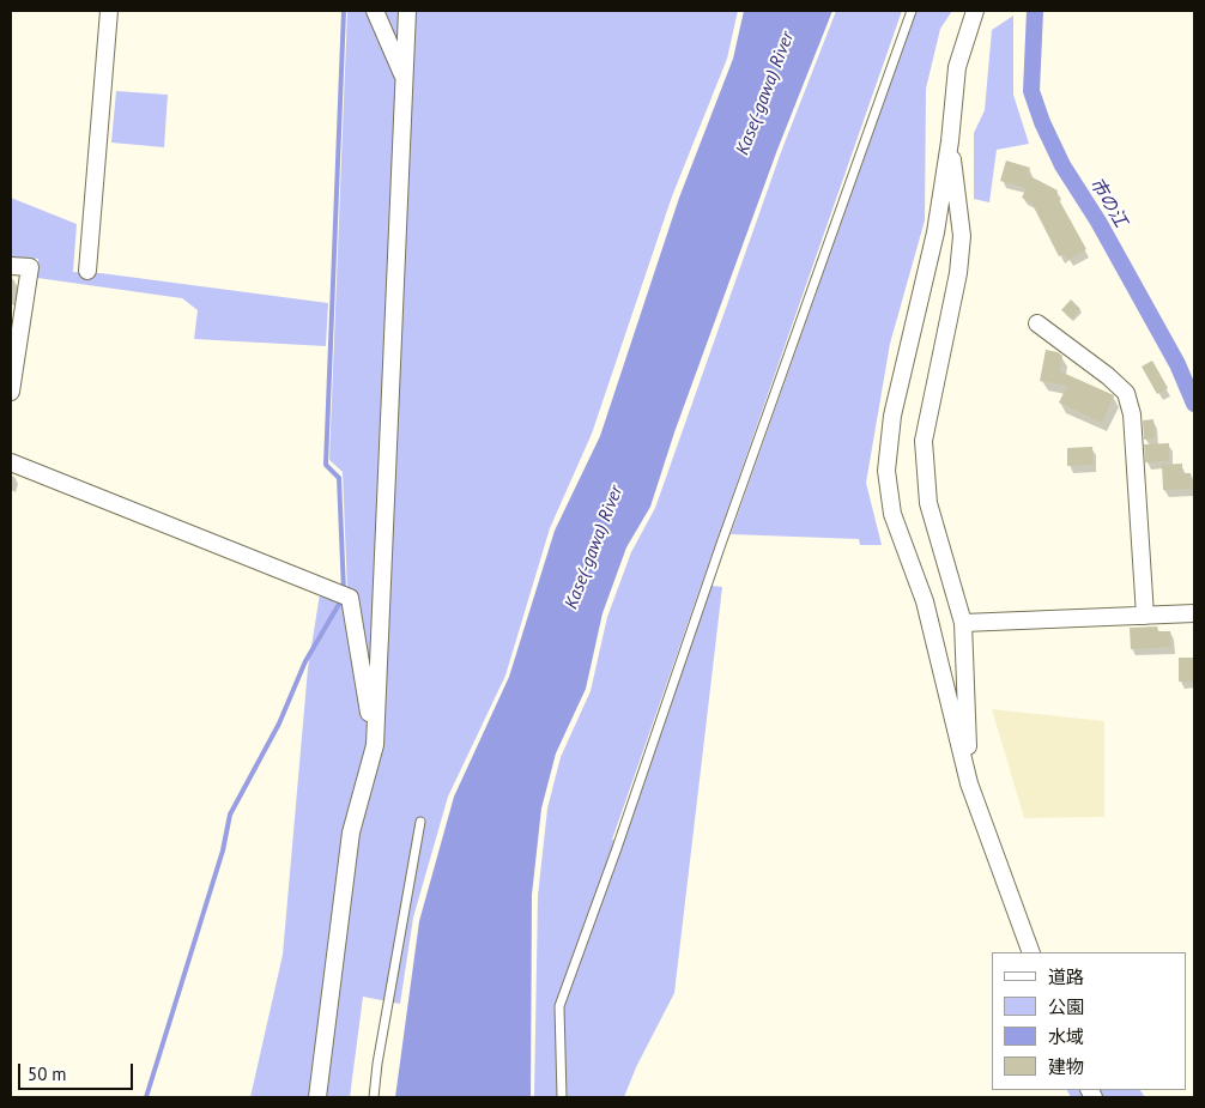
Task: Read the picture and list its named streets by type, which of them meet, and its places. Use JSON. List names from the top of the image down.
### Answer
{
  "water": ["Kase(-gawa) River", "市の江"],
  "legend": [
    "道路",
    "公園",
    "水域",
    "建物"
  ],
  "scale_bar": "50 m"
}
